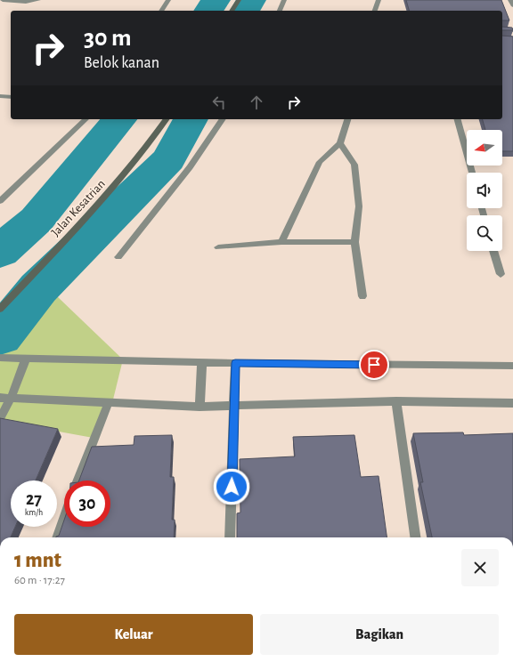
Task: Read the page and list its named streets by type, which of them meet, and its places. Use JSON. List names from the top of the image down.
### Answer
{
  "streets": {
    "street": ["Jalan Kesatrian"]
  },
  "north": "left",
  "page": {
    "turn": ["30 m", "Belok kanan"],
    "speed": "27 km/h",
    "limit": "30",
    "heading": ["1 mnt", "60 m · 17:27"],
    "buttons": ["Keluar", "Bagikan"]
  }
}
